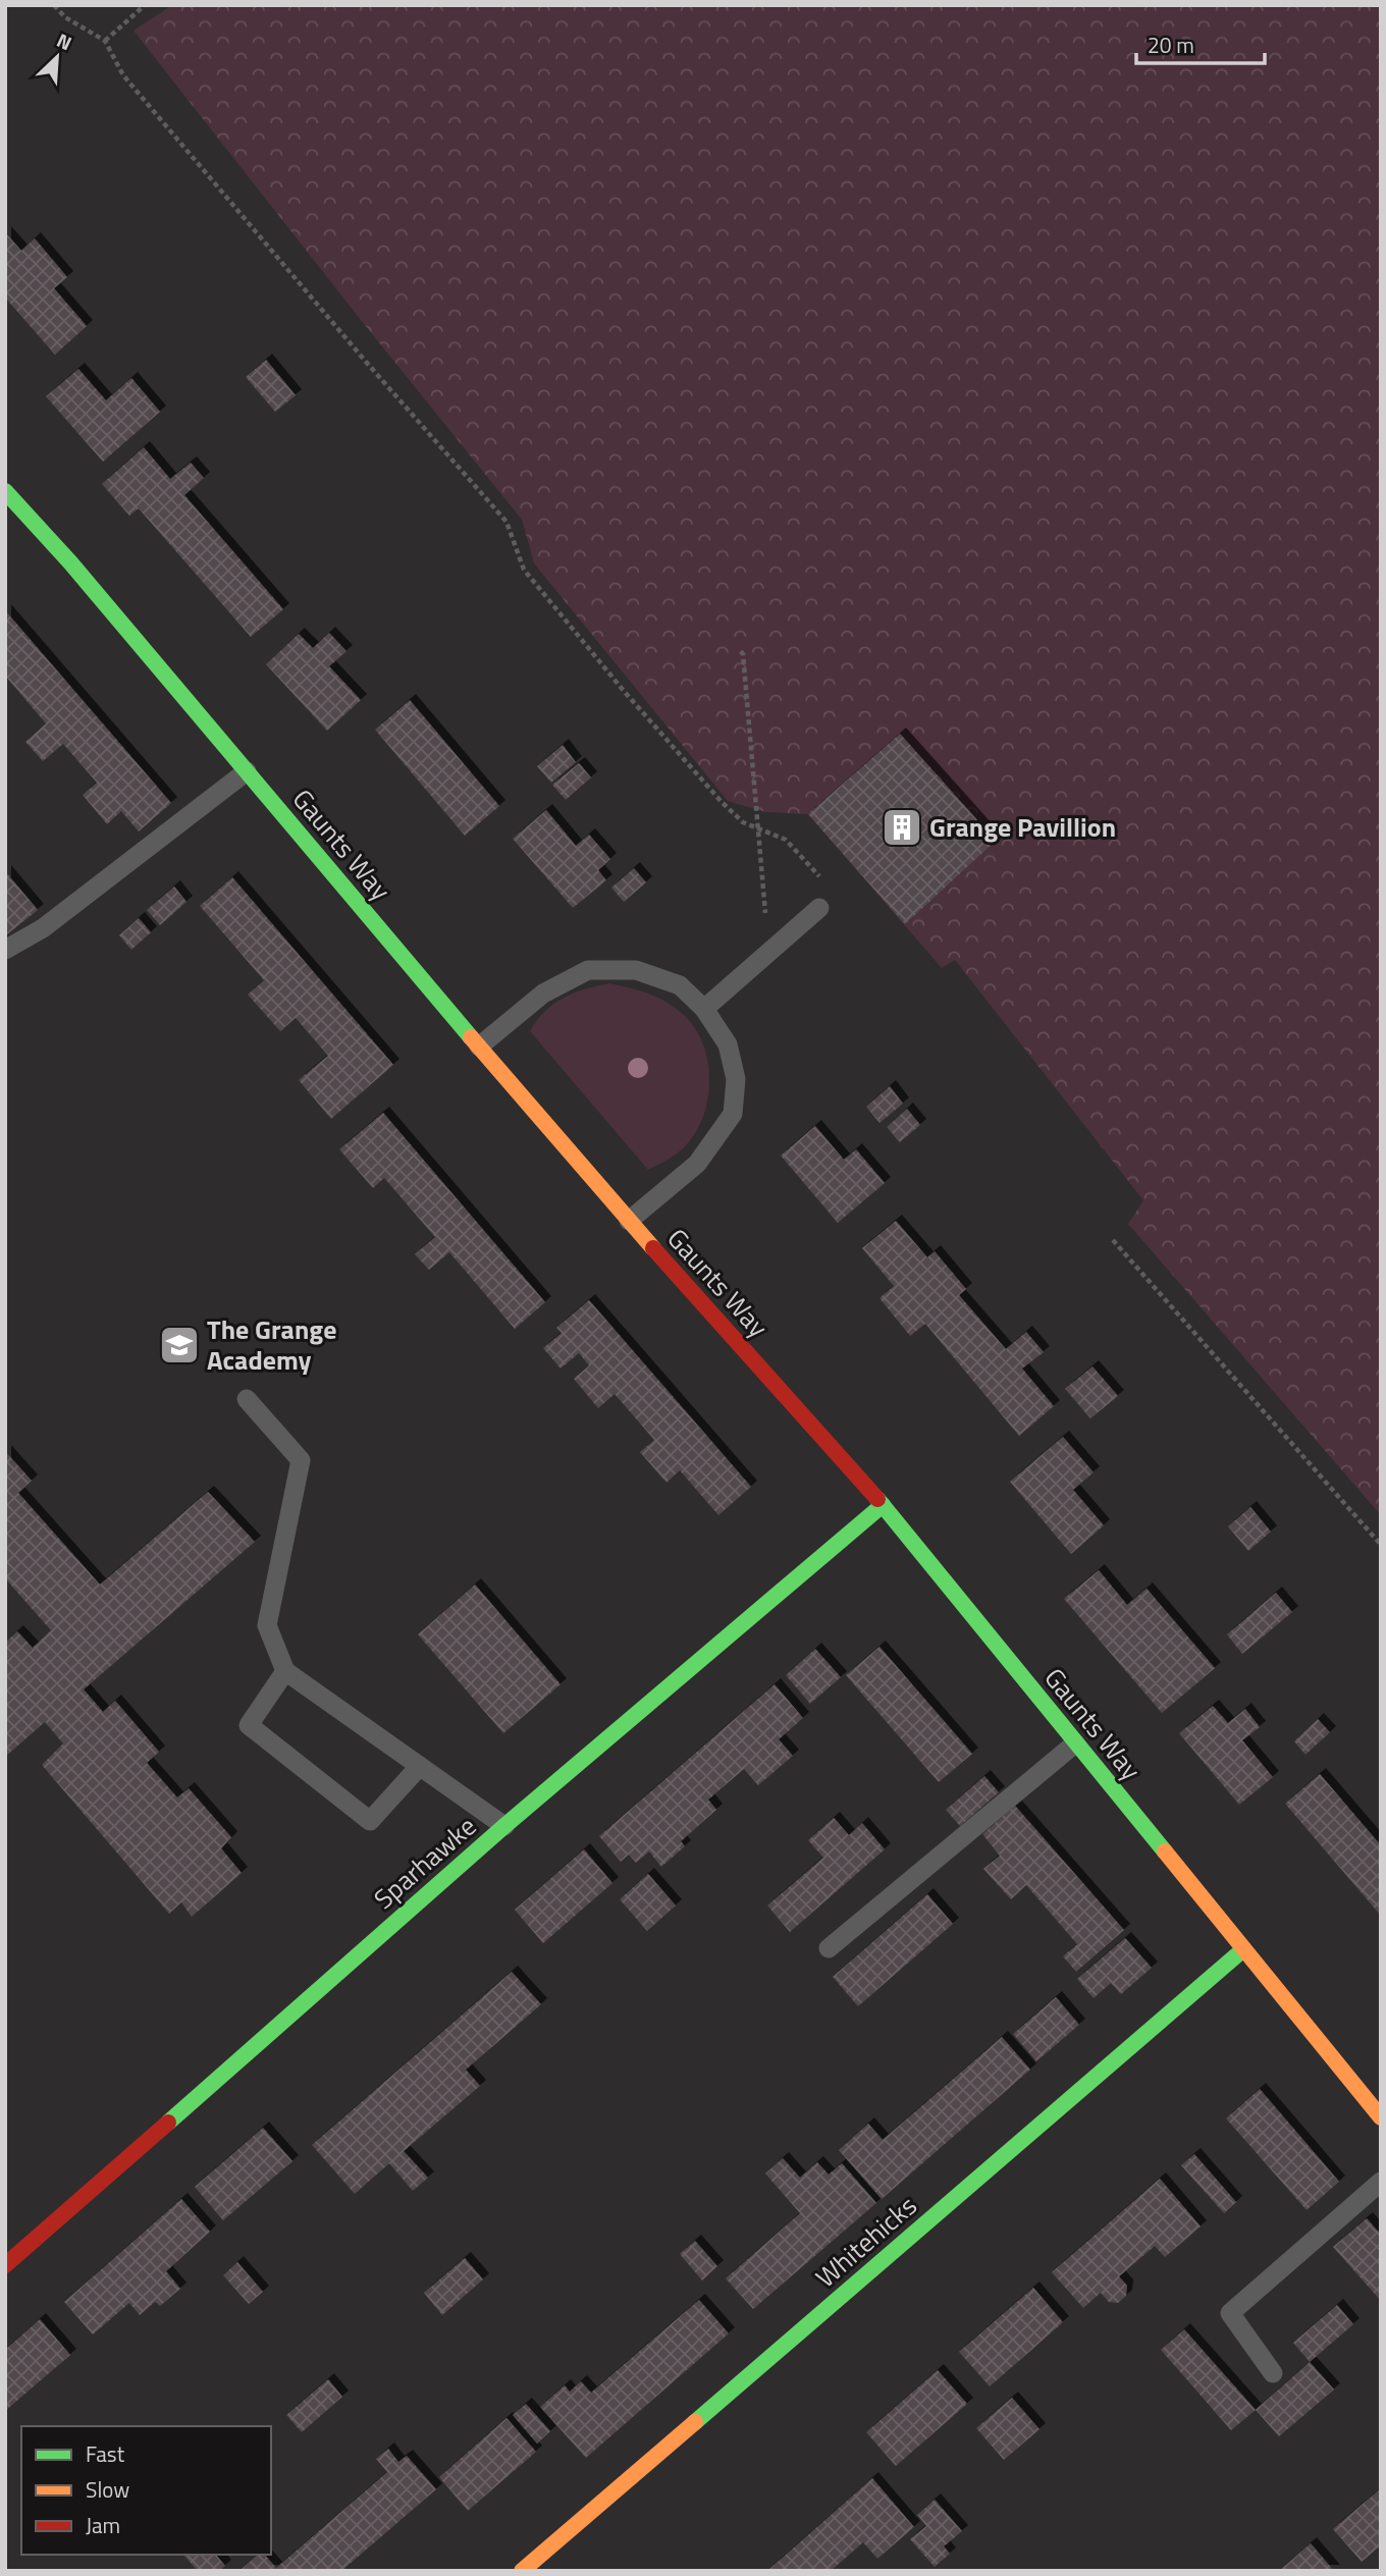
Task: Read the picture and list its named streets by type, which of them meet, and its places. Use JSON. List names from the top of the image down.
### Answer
{
  "streets": {
    "street": ["Gaunts Way", "Sparhawke", "Whitehicks"]
  },
  "crossings": [
    ["Gaunts Way", "Sparhawke"],
    ["Gaunts Way", "Whitehicks"]
  ],
  "places": {
    "building": ["Grange Pavillion"],
    "school or university": ["The Grange Academy"]
  },
  "legend": ["Fast", "Slow", "Jam"],
  "scale_bar": "20 m",
  "north": "top right"
}
